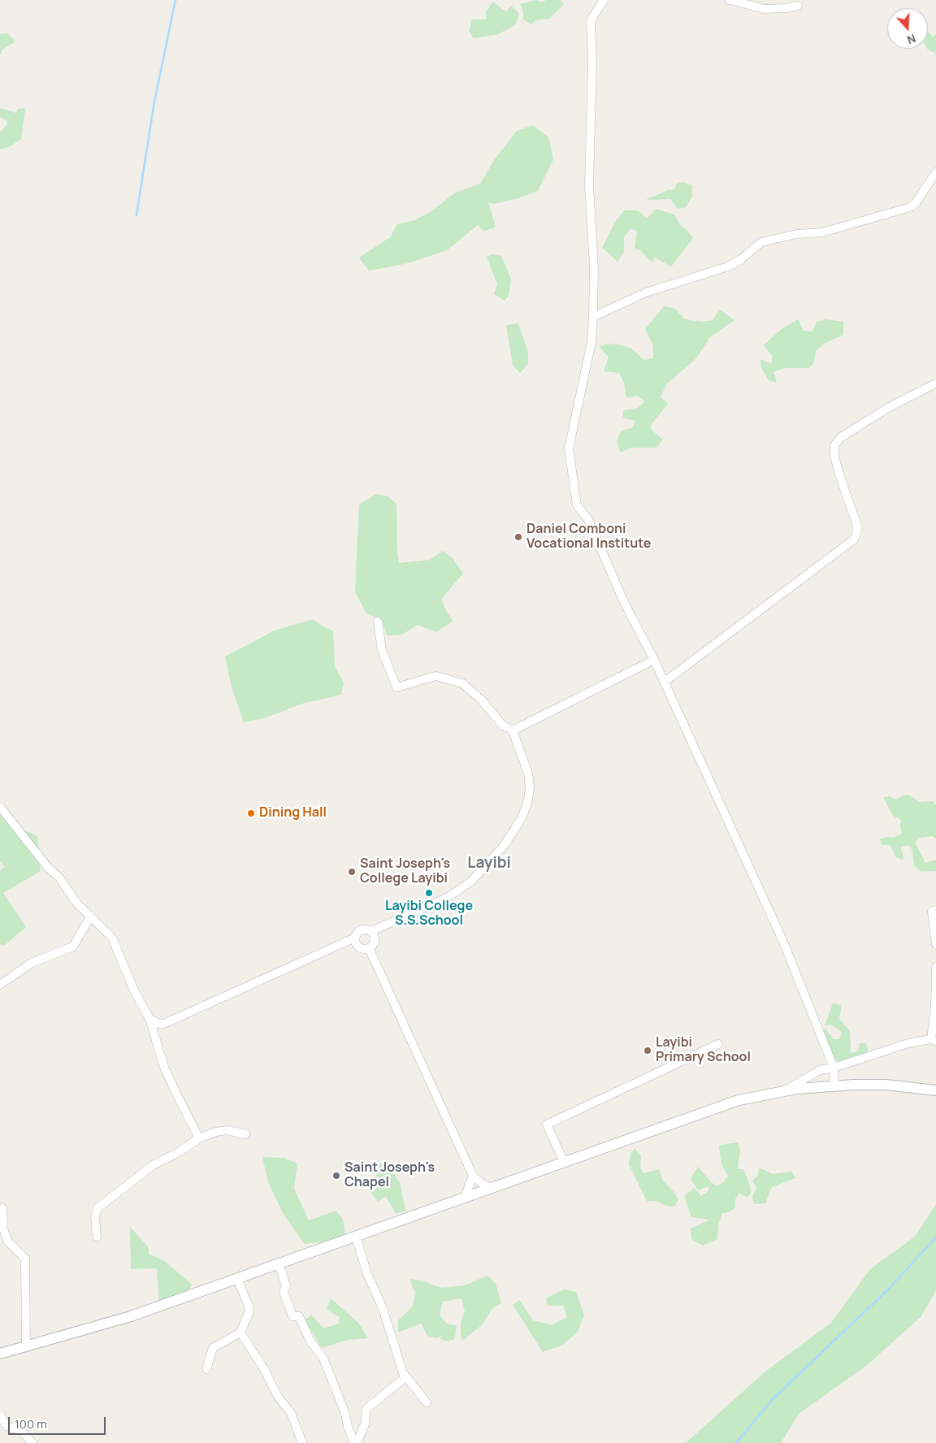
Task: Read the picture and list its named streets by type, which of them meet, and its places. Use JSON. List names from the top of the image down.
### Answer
{
  "districts": ["Layibi"],
  "places": [
    "Daniel Comboni Vocational Institute",
    "Dining Hall",
    "Saint Joseph's College Layibi",
    "Layibi College S.S.School",
    "Layibi Primary School",
    "Saint Joseph's Chapel"
  ],
  "scale_bar": "100 m",
  "north": "bottom"
}
